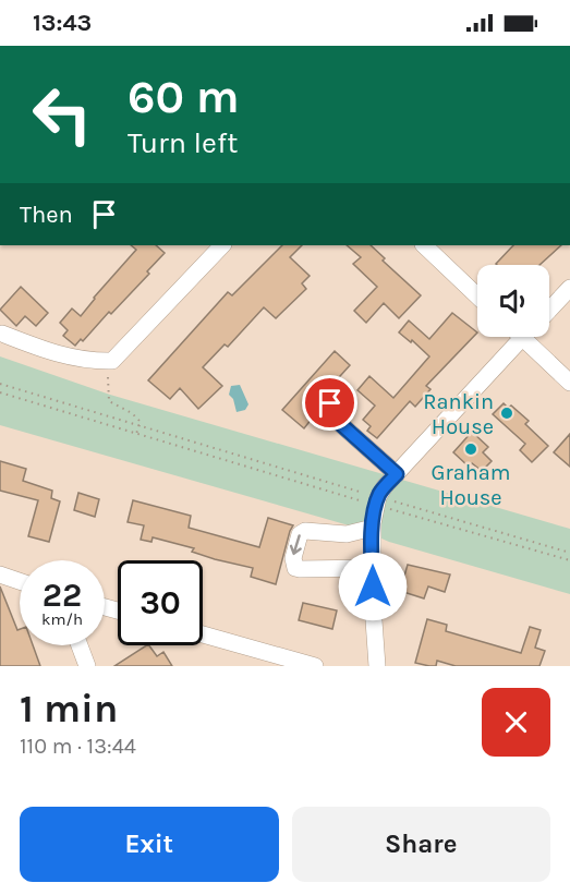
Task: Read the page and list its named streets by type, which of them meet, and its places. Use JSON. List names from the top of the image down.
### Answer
{
  "places": ["Rankin House", "Graham House"],
  "page": {
    "status": "13:43",
    "turn": ["60 m", "Turn left"],
    "then": "Then",
    "speed": "22 km/h",
    "limit": "30",
    "heading": ["1 min", "110 m · 13:44"],
    "buttons": ["Exit", "Share"]
  }
}
